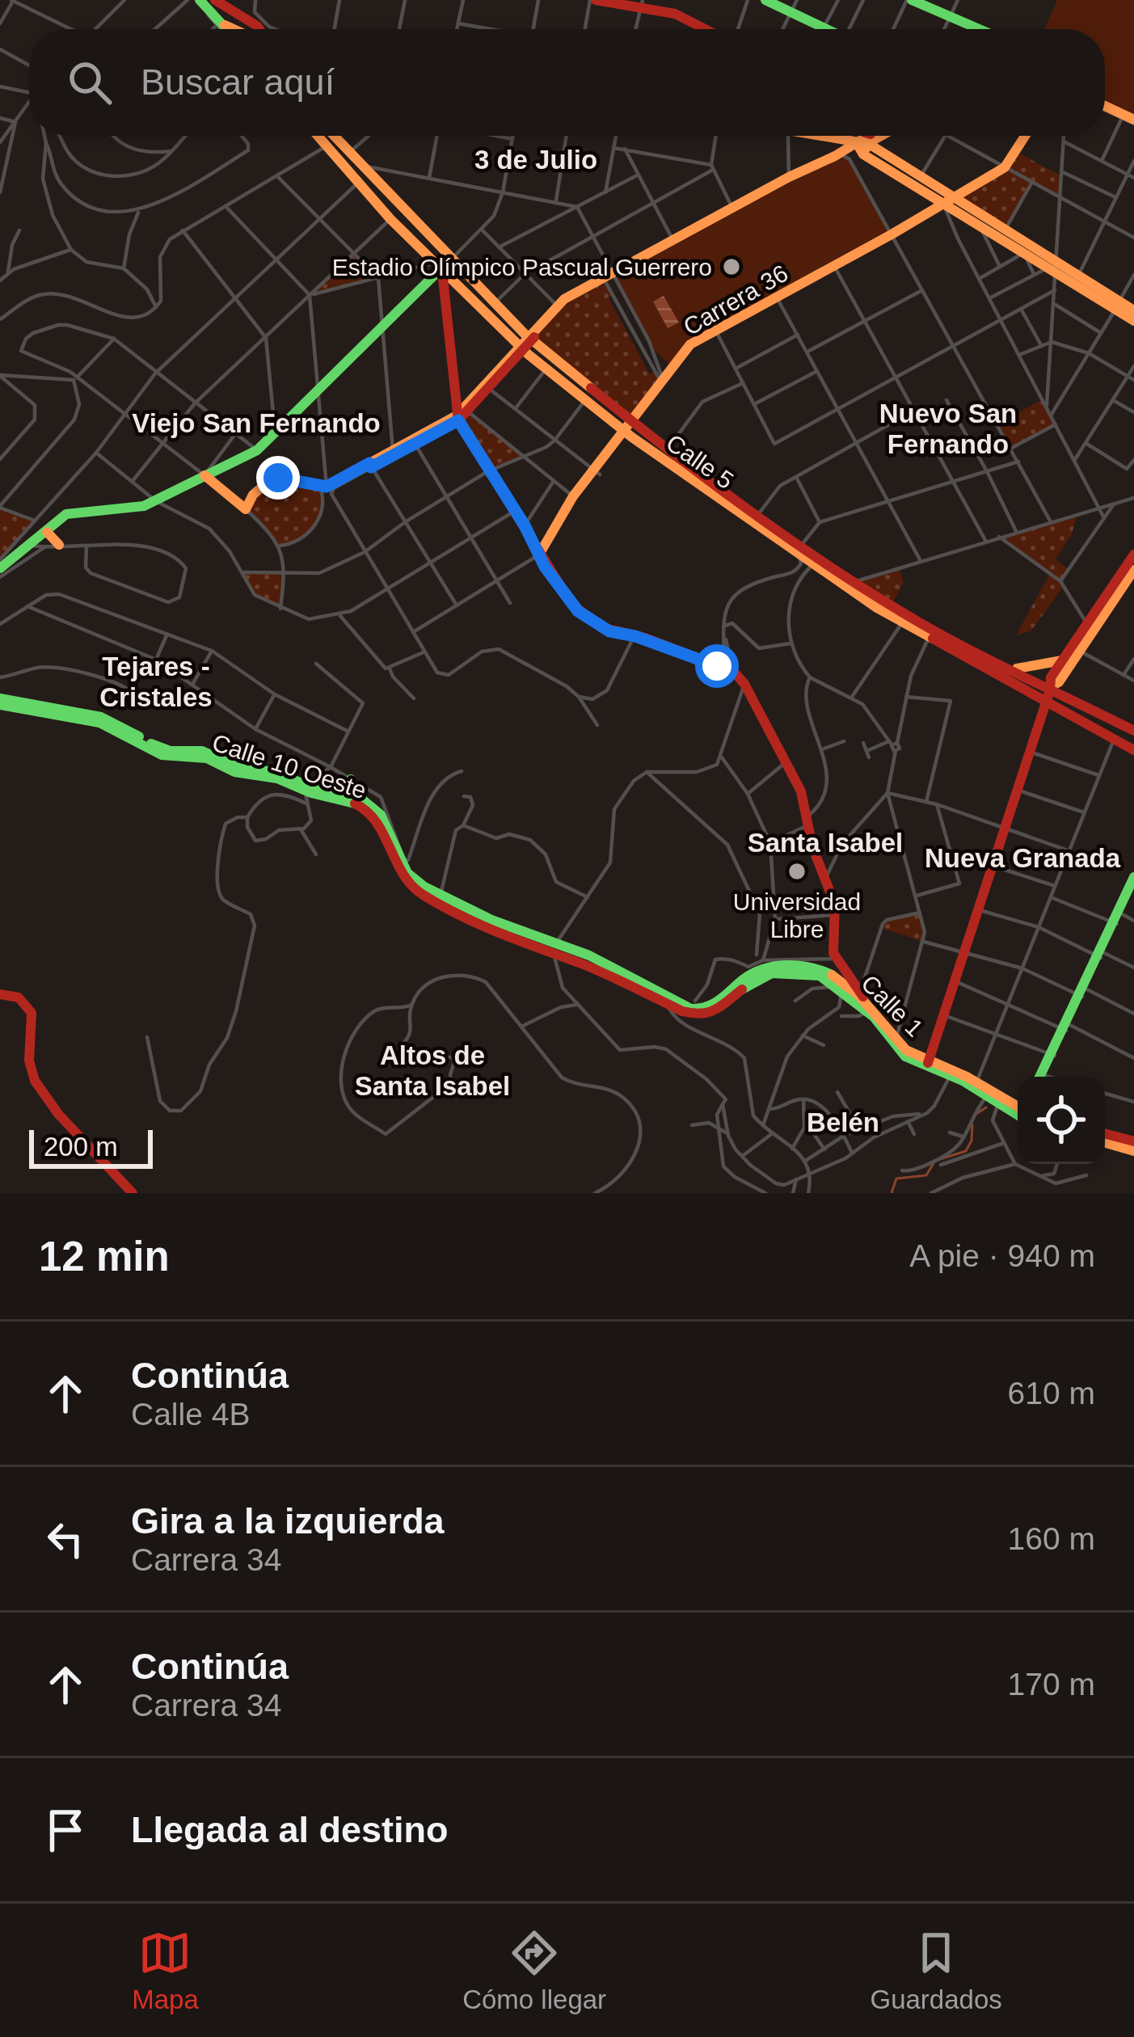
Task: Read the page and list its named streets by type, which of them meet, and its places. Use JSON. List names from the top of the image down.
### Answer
{
  "streets": {
    "main road": [
      "Carrera 36",
      "Calle 5",
      "Calle 10 Oeste",
      "Calle 1"
    ]
  },
  "crossings": [
    ["Carrera 36", "Calle 5"],
    ["Calle 10 Oeste", "Calle 1"]
  ],
  "districts": [
    "3 de Julio",
    "Nuevo San Fernando",
    "Viejo San Fernando",
    "Tejares - Cristales",
    "Santa Isabel",
    "Nueva Granada",
    "Altos de Santa Isabel",
    "Belén"
  ],
  "places": ["Estadio Olímpico Pascual Guerrero", "Universidad Libre"],
  "scale_bar": "200 m",
  "page": {
    "search": "Buscar aquí",
    "scale": "200 m",
    "heading": ["12 min", "A pie · 940 m"],
    "list": [
      ["Continúa", "Calle 4B", "610 m"],
      ["Gira a la izquierda", "Carrera 34", "160 m"],
      ["Continúa", "Carrera 34", "170 m"],
      "Llegada al destino"
    ],
    "nav": ["Mapa", "Cómo llegar", "Guardados"]
  }
}
